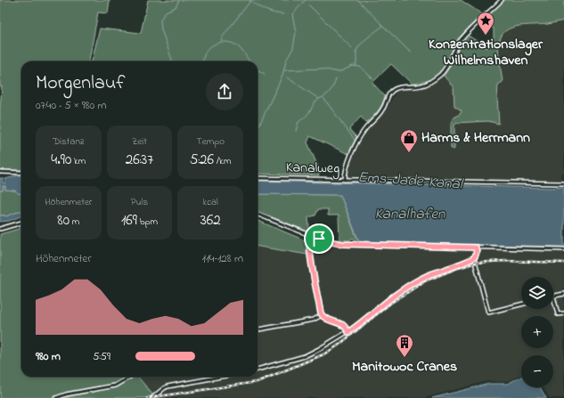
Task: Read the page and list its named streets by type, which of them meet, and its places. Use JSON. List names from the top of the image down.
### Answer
{
  "streets": {
    "street": ["Kanalweg"]
  },
  "water": ["Ems-Jade-Kanal", "Kanalhafen"],
  "places": {
    "place": ["Konzentrationslager Wilhelmshaven"],
    "shop": ["Harms & Herrmann"],
    "building": ["Manitowoc Cranes"]
  },
  "page": {
    "heading": ["Morgenlauf", "07:40 · 5 × 980 m"],
    "stats": [
      ["Distanz", "4.90 km"],
      ["Zeit", "26:37"],
      ["Tempo", "5:26 /km"],
      ["Höhenmeter", "80 m"],
      ["Puls", "169 bpm"],
      ["kcal", "362"]
    ],
    "chart": ["Höhenmeter", "114–128 m"],
    "map_buttons": ["+", "−"],
    "list": [
      {
        "name": "980 m",
        "note": "5:59"
      }
    ]
  }
}
